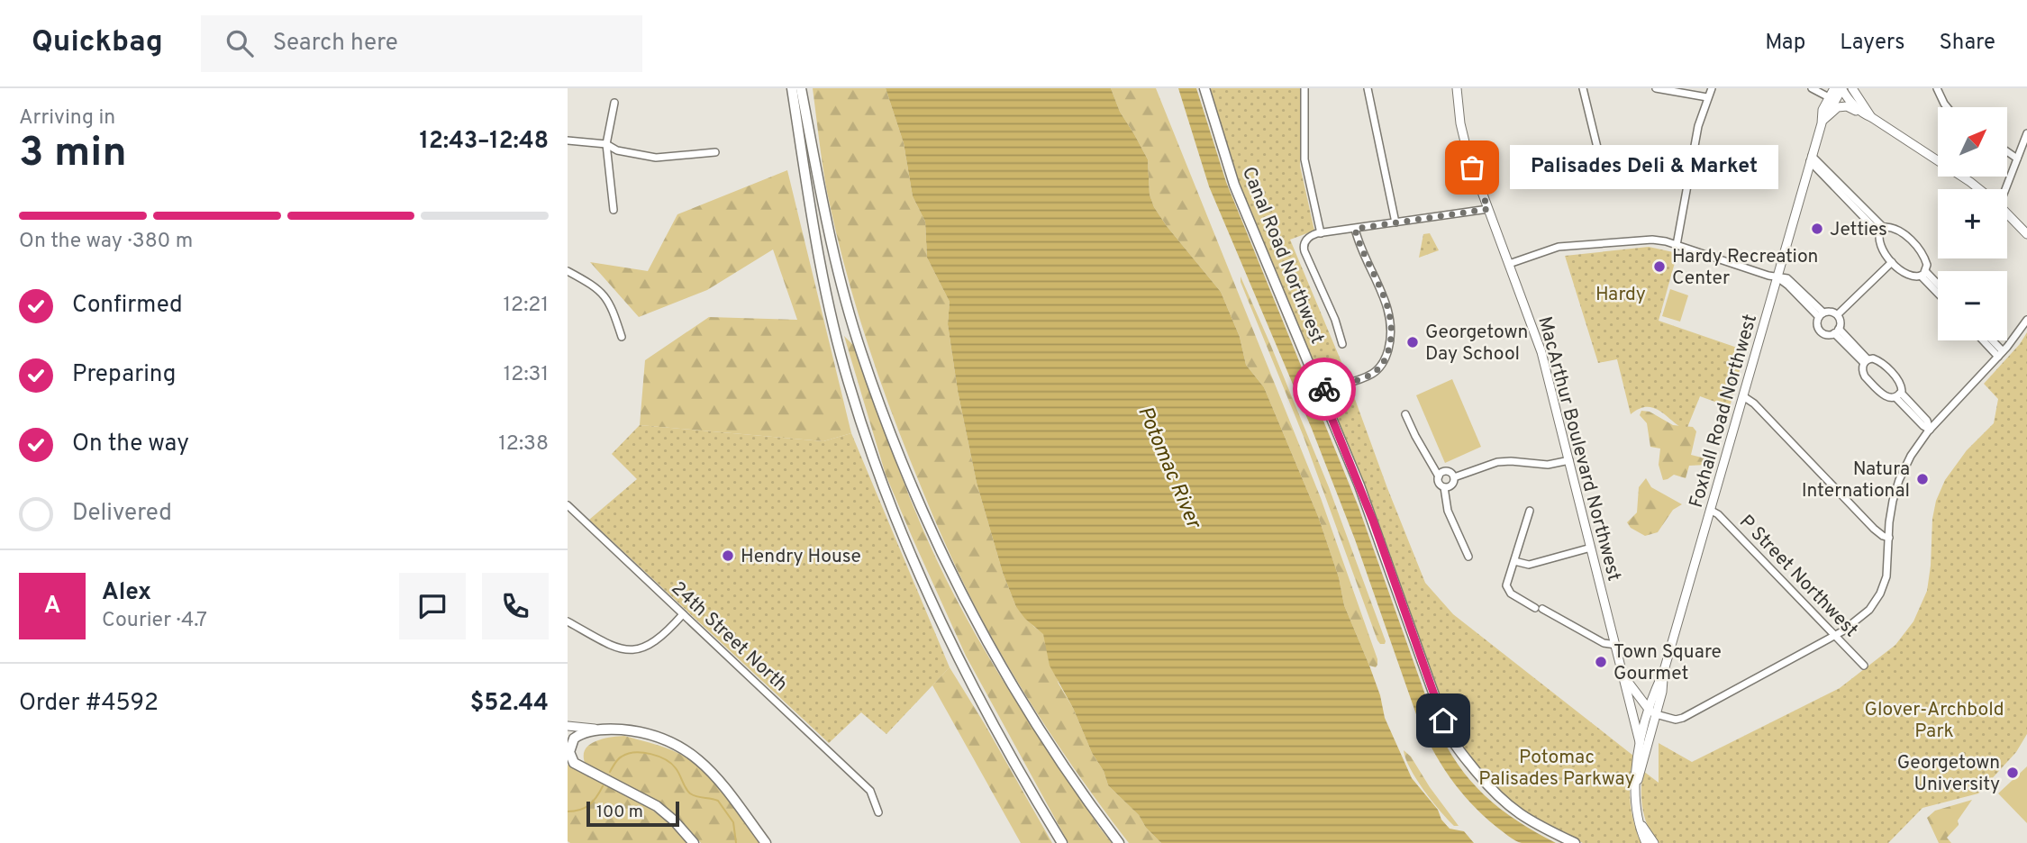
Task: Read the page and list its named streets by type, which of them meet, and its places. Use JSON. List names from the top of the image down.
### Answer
{
  "streets": {
    "highway": ["Canal Road Northwest"],
    "main road": ["Foxhall Road Northwest", "MacArthur Boulevard Northwest"],
    "street": ["P Street Northwest", "24th Street North"]
  },
  "crossings": [
    ["Foxhall Road Northwest", "MacArthur Boulevard Northwest"],
    ["Foxhall Road Northwest", "P Street Northwest"]
  ],
  "water": ["Potomac River"],
  "parks": ["Hardy", "Glover-Archbold Park", "Potomac Palisades Parkway"],
  "places": [
    "Palisades Deli & Market",
    "Jetties",
    "Hardy Recreation Center",
    "Georgetown Day School",
    "Natura International",
    "Hendry House",
    "Town Square Gourmet",
    "Georgetown University"
  ],
  "scale_bar": "100 m",
  "north": "top right",
  "page": {
    "header": "Quickbag",
    "search": "Search here",
    "nav": ["Map", "Layers", "Share"],
    "heading": ["3 min", "Arriving in", "12:43–12:48"],
    "panel": [
      "Alex",
      "Courier · 4.7",
      "Order #4592",
      "$52.44"
    ],
    "map_buttons": ["+", "−"],
    "bubble": "Palisades Deli & Market",
    "bar": "On the way · 380 m",
    "list": [
      ["Confirmed", "12:21"],
      ["Preparing", "12:31"],
      ["On the way", "12:38"],
      "Delivered"
    ],
    "round": "A",
    "scale": "100 m"
  }
}
